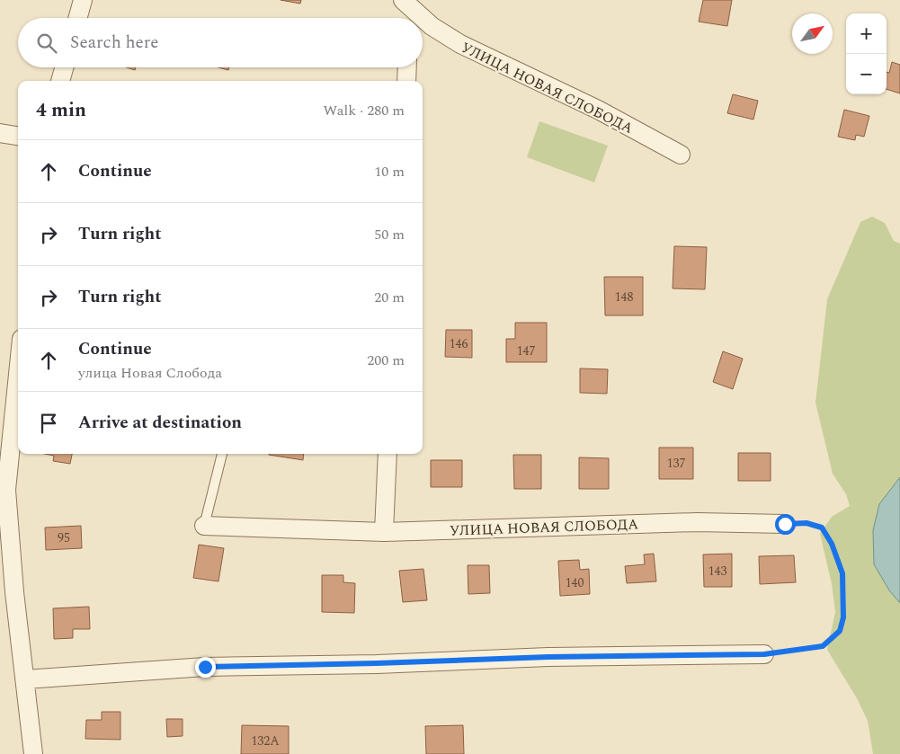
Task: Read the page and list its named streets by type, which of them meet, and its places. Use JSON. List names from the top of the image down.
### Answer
{
  "streets": {
    "street": ["УЛИЦА НОВАЯ СЛОБОДА"]
  },
  "house_numbers": [
    "148",
    "146",
    "147",
    "137",
    "95",
    "143",
    "140",
    "132А"
  ],
  "north": "top right",
  "page": {
    "map_buttons": ["+", "−"],
    "search": "Search here",
    "heading": ["4 min", "Walk · 280 m"],
    "list": [
      ["Continue", "10 m"],
      ["Turn right", "50 m"],
      ["Turn right", "20 m"],
      ["Continue", "улица Новая Слобода", "200 m"],
      "Arrive at destination"
    ]
  }
}
